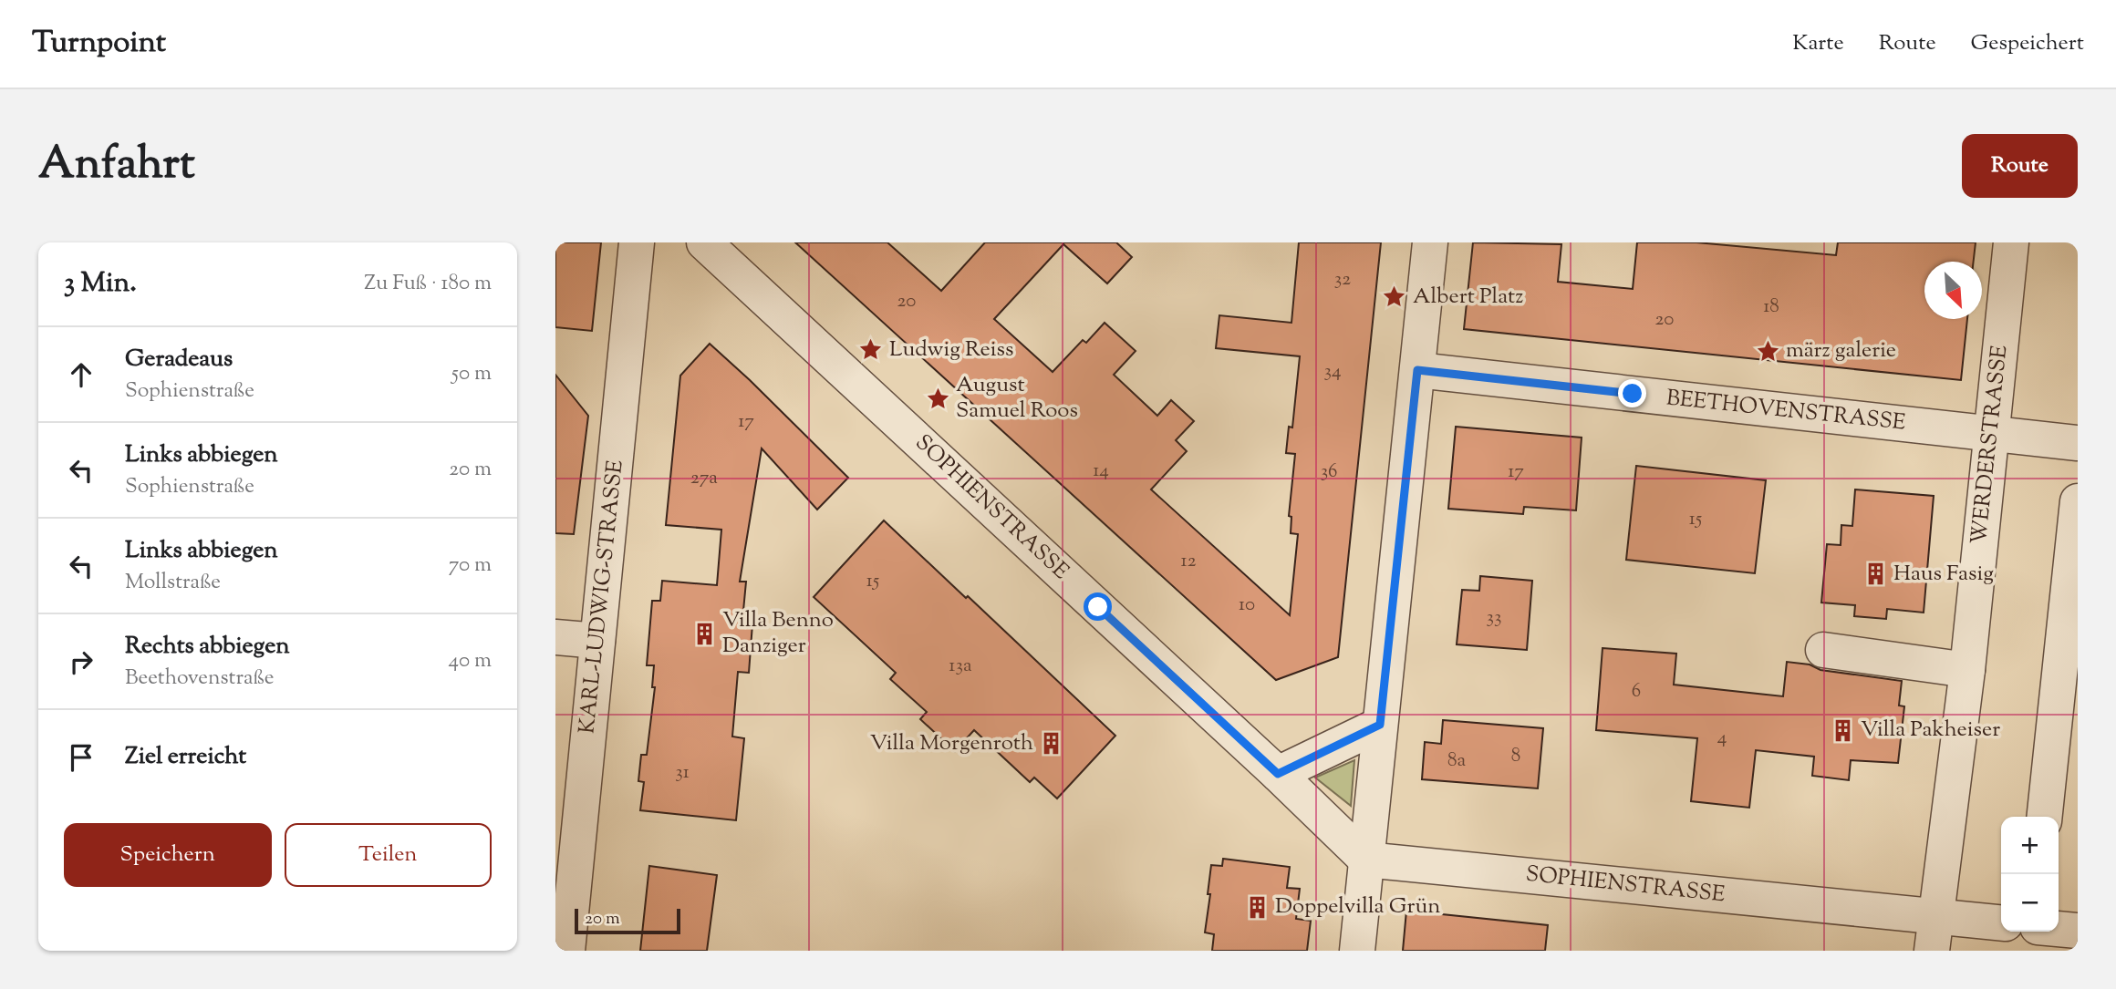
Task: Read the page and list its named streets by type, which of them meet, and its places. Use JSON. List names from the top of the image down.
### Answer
{
  "streets": {
    "street": [
      "BEETHOVENSTRASSE",
      "WERDERSTRASSE",
      "SOPHIENSTRASSE",
      "KARL-LUDWIG-STRASSE"
    ]
  },
  "crossings": [
    ["BEETHOVENSTRASSE", "WERDERSTRASSE"],
    ["WERDERSTRASSE", "SOPHIENSTRASSE"]
  ],
  "places": {
    "place": [
      "Albert Platz",
      "Ludwig Reiss",
      "märz galerie",
      "August Samuel Roos"
    ],
    "building": [
      "Haus Fasig",
      "Villa Benno Danziger",
      "Villa Pakheiser",
      "Villa Morgenroth",
      "Doppelvilla Grün"
    ]
  },
  "house_numbers": [
    "32",
    "20",
    "18",
    "20",
    "34",
    "17",
    "14",
    "36",
    "17",
    "27a",
    "15",
    "12",
    "15",
    "10",
    "33",
    "13a",
    "6",
    "4",
    "8",
    "8a",
    "31"
  ],
  "scale_bar": "20 m",
  "north": "bottom right",
  "page": {
    "header": "Turnpoint",
    "nav": ["Karte", "Route", "Gespeichert"],
    "title": "Anfahrt",
    "buttons": [
      "Route",
      ["Speichern", "Teilen"]
    ],
    "heading": ["3 Min.", "Zu Fuß · 180 m"],
    "list": [
      ["Geradeaus", "Sophienstraße", "50 m"],
      ["Links abbiegen", "Sophienstraße", "20 m"],
      ["Links abbiegen", "Mollstraße", "70 m"],
      ["Rechts abbiegen", "Beethovenstraße", "40 m"],
      "Ziel erreicht"
    ],
    "map_buttons": ["+", "−"],
    "scale": "20 m"
  }
}
